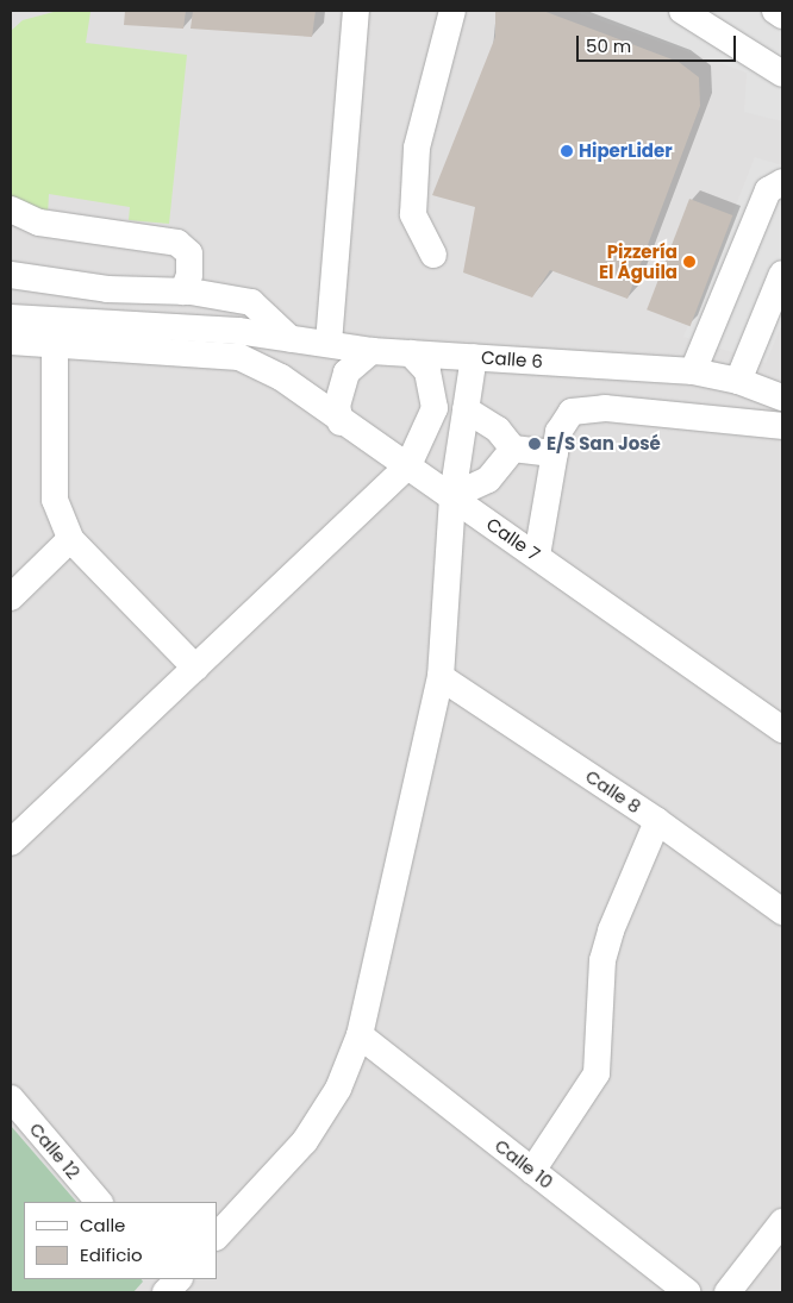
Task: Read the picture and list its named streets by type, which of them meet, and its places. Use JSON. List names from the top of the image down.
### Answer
{
  "streets": {
    "street": [
      "Calle 6",
      "Calle 7",
      "Calle 8",
      "Calle 12",
      "Calle 10"
    ]
  },
  "crossings": [
    ["Calle 6", "Calle 7"]
  ],
  "places": ["HiperLider", "Pizzería El Águila", "E/S San José"],
  "legend": ["Calle", "Edificio"],
  "scale_bar": "50 m"
}
